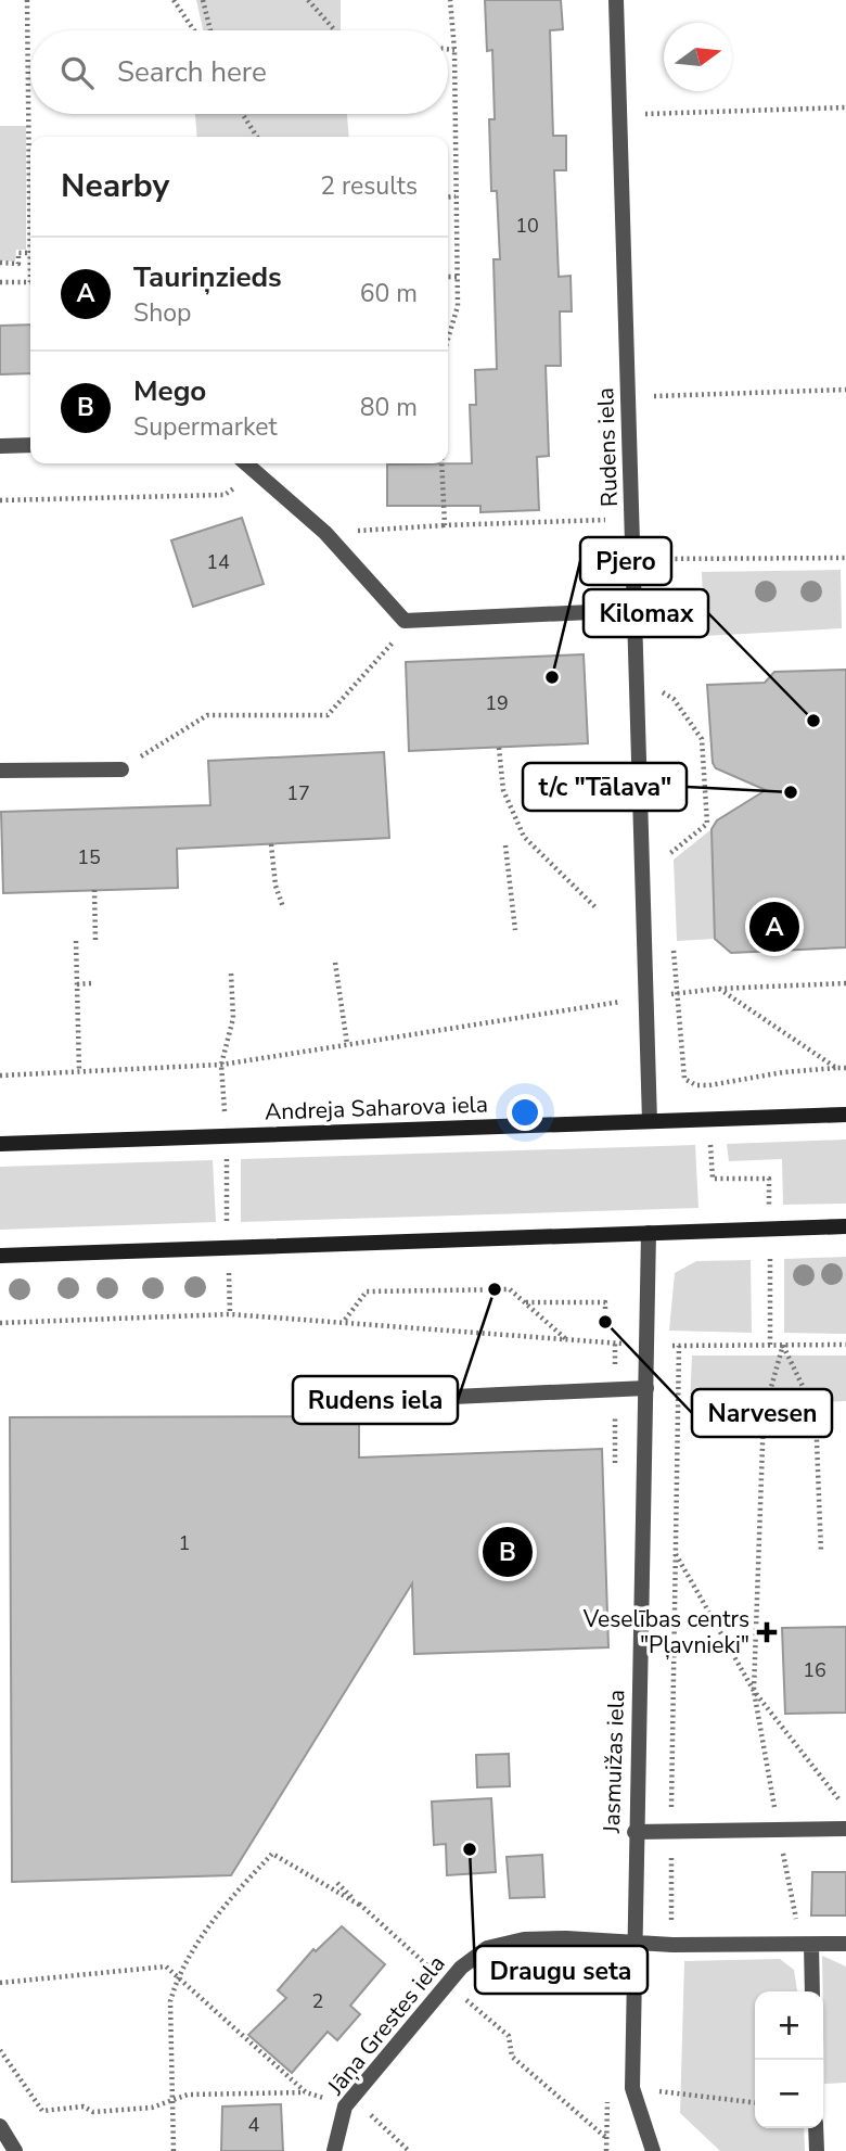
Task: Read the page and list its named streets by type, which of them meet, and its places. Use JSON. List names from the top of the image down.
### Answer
{
  "streets": {
    "street": [
      "Rudens iela",
      "Andreja Saharova iela",
      "Jasmuižas iela",
      "Jāņa Grestes iela"
    ]
  },
  "crossings": [
    ["Rudens iela", "Andreja Saharova iela"],
    ["Jasmuižas iela", "Jāņa Grestes iela"]
  ],
  "places": {
    "other": [
      "Pjero",
      "Kilomax",
      "t/c \"Tālava\"",
      "Rudens iela",
      "Narvesen",
      "Draugu seta"
    ],
    "health": ["Veselības centrs \"Pļavnieki\""]
  },
  "house_numbers": [
    "10",
    "14",
    "19",
    "17",
    "15",
    "1",
    "16",
    "2",
    "4"
  ],
  "north": "right",
  "page": {
    "search": "Search here",
    "heading": ["Nearby", "2 results"],
    "list": [
      {
        "mark": "A",
        "name": "Tauriņzieds",
        "note": "Shop",
        "value": "60 m"
      },
      {
        "mark": "B",
        "name": "Mego",
        "note": "Supermarket",
        "value": "80 m"
      }
    ],
    "pins": ["A", "B"],
    "map_buttons": ["+", "−"]
  }
}
